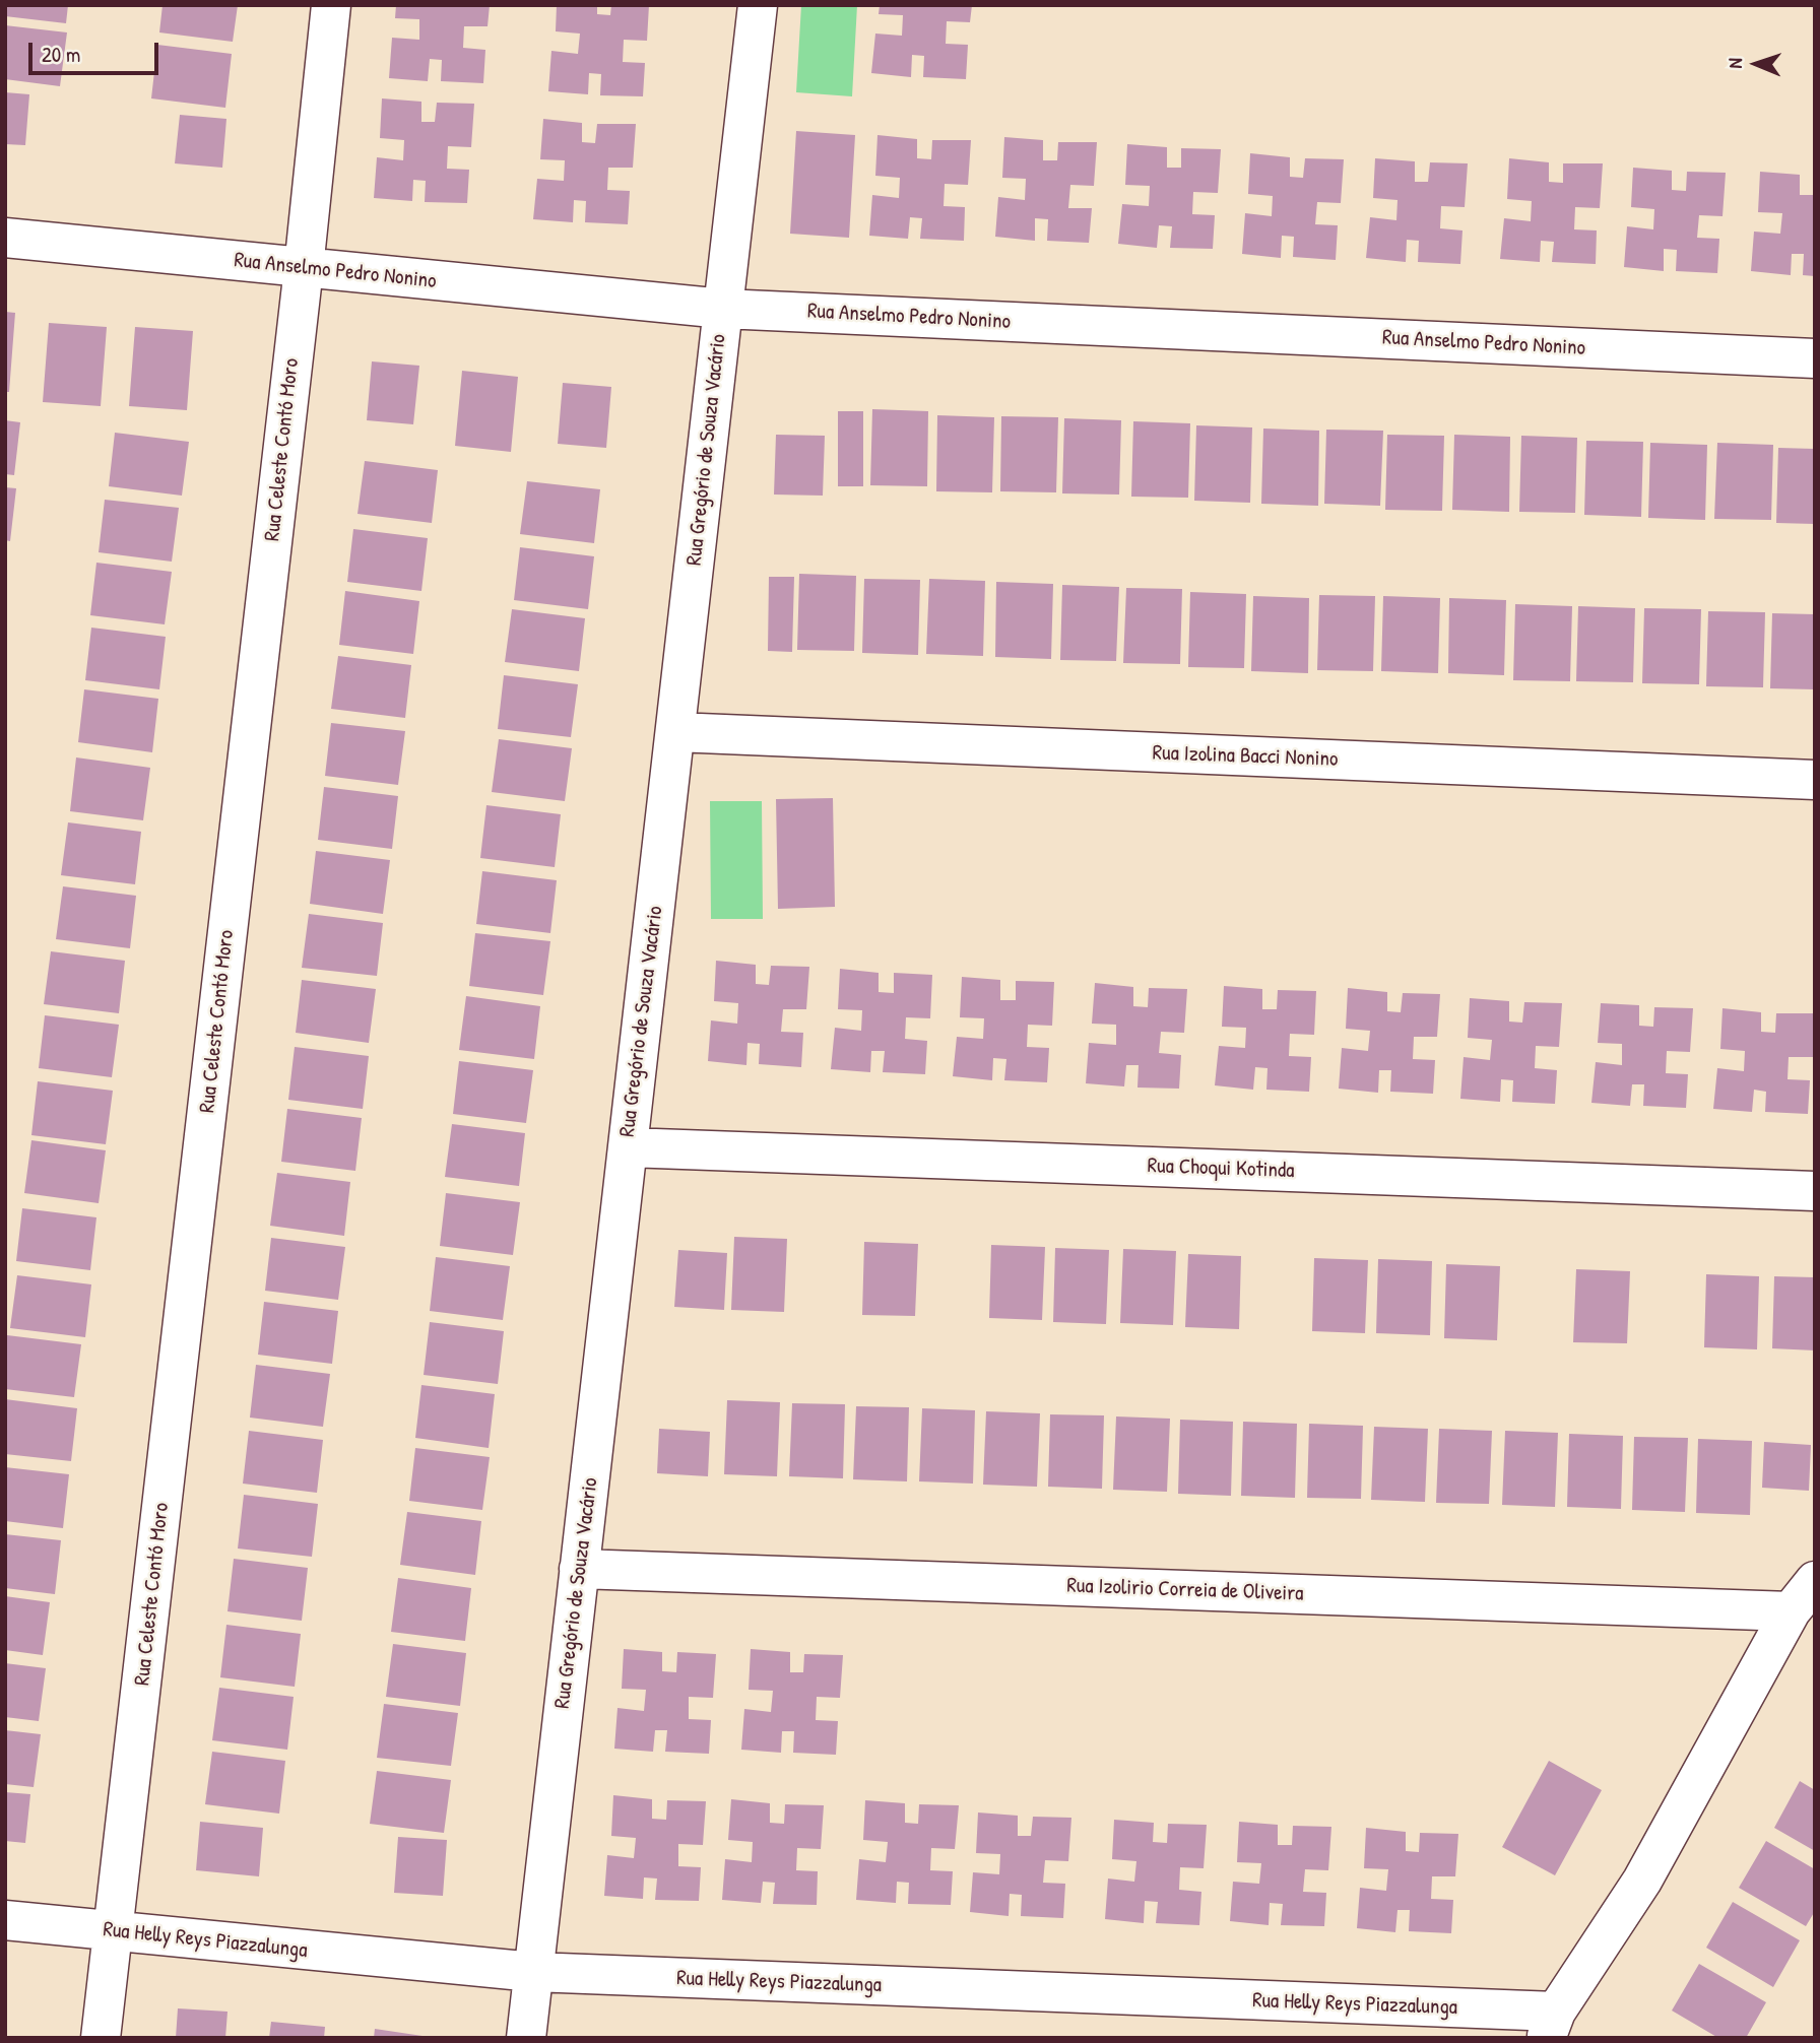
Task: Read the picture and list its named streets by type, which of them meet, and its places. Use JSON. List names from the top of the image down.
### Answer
{
  "streets": {
    "street": [
      "Rua Anselmo Pedro Nonino",
      "Rua Celeste Contó Moro",
      "Rua Gregório de Souza Vacário",
      "Rua Izolina Bacci Nonino",
      "Rua Choqui Kotinda",
      "Rua Izolirio Correia de Oliveira",
      "Rua Helly Reys Piazzalunga"
    ]
  },
  "crossings": [
    ["Rua Anselmo Pedro Nonino", "Rua Celeste Contó Moro"],
    ["Rua Anselmo Pedro Nonino", "Rua Gregório de Souza Vacário"],
    ["Rua Celeste Contó Moro", "Rua Helly Reys Piazzalunga"],
    ["Rua Gregório de Souza Vacário", "Rua Izolina Bacci Nonino"],
    ["Rua Gregório de Souza Vacário", "Rua Choqui Kotinda"],
    ["Rua Gregório de Souza Vacário", "Rua Izolirio Correia de Oliveira"],
    ["Rua Gregório de Souza Vacário", "Rua Helly Reys Piazzalunga"]
  ],
  "scale_bar": "20 m",
  "north": "left"
}
